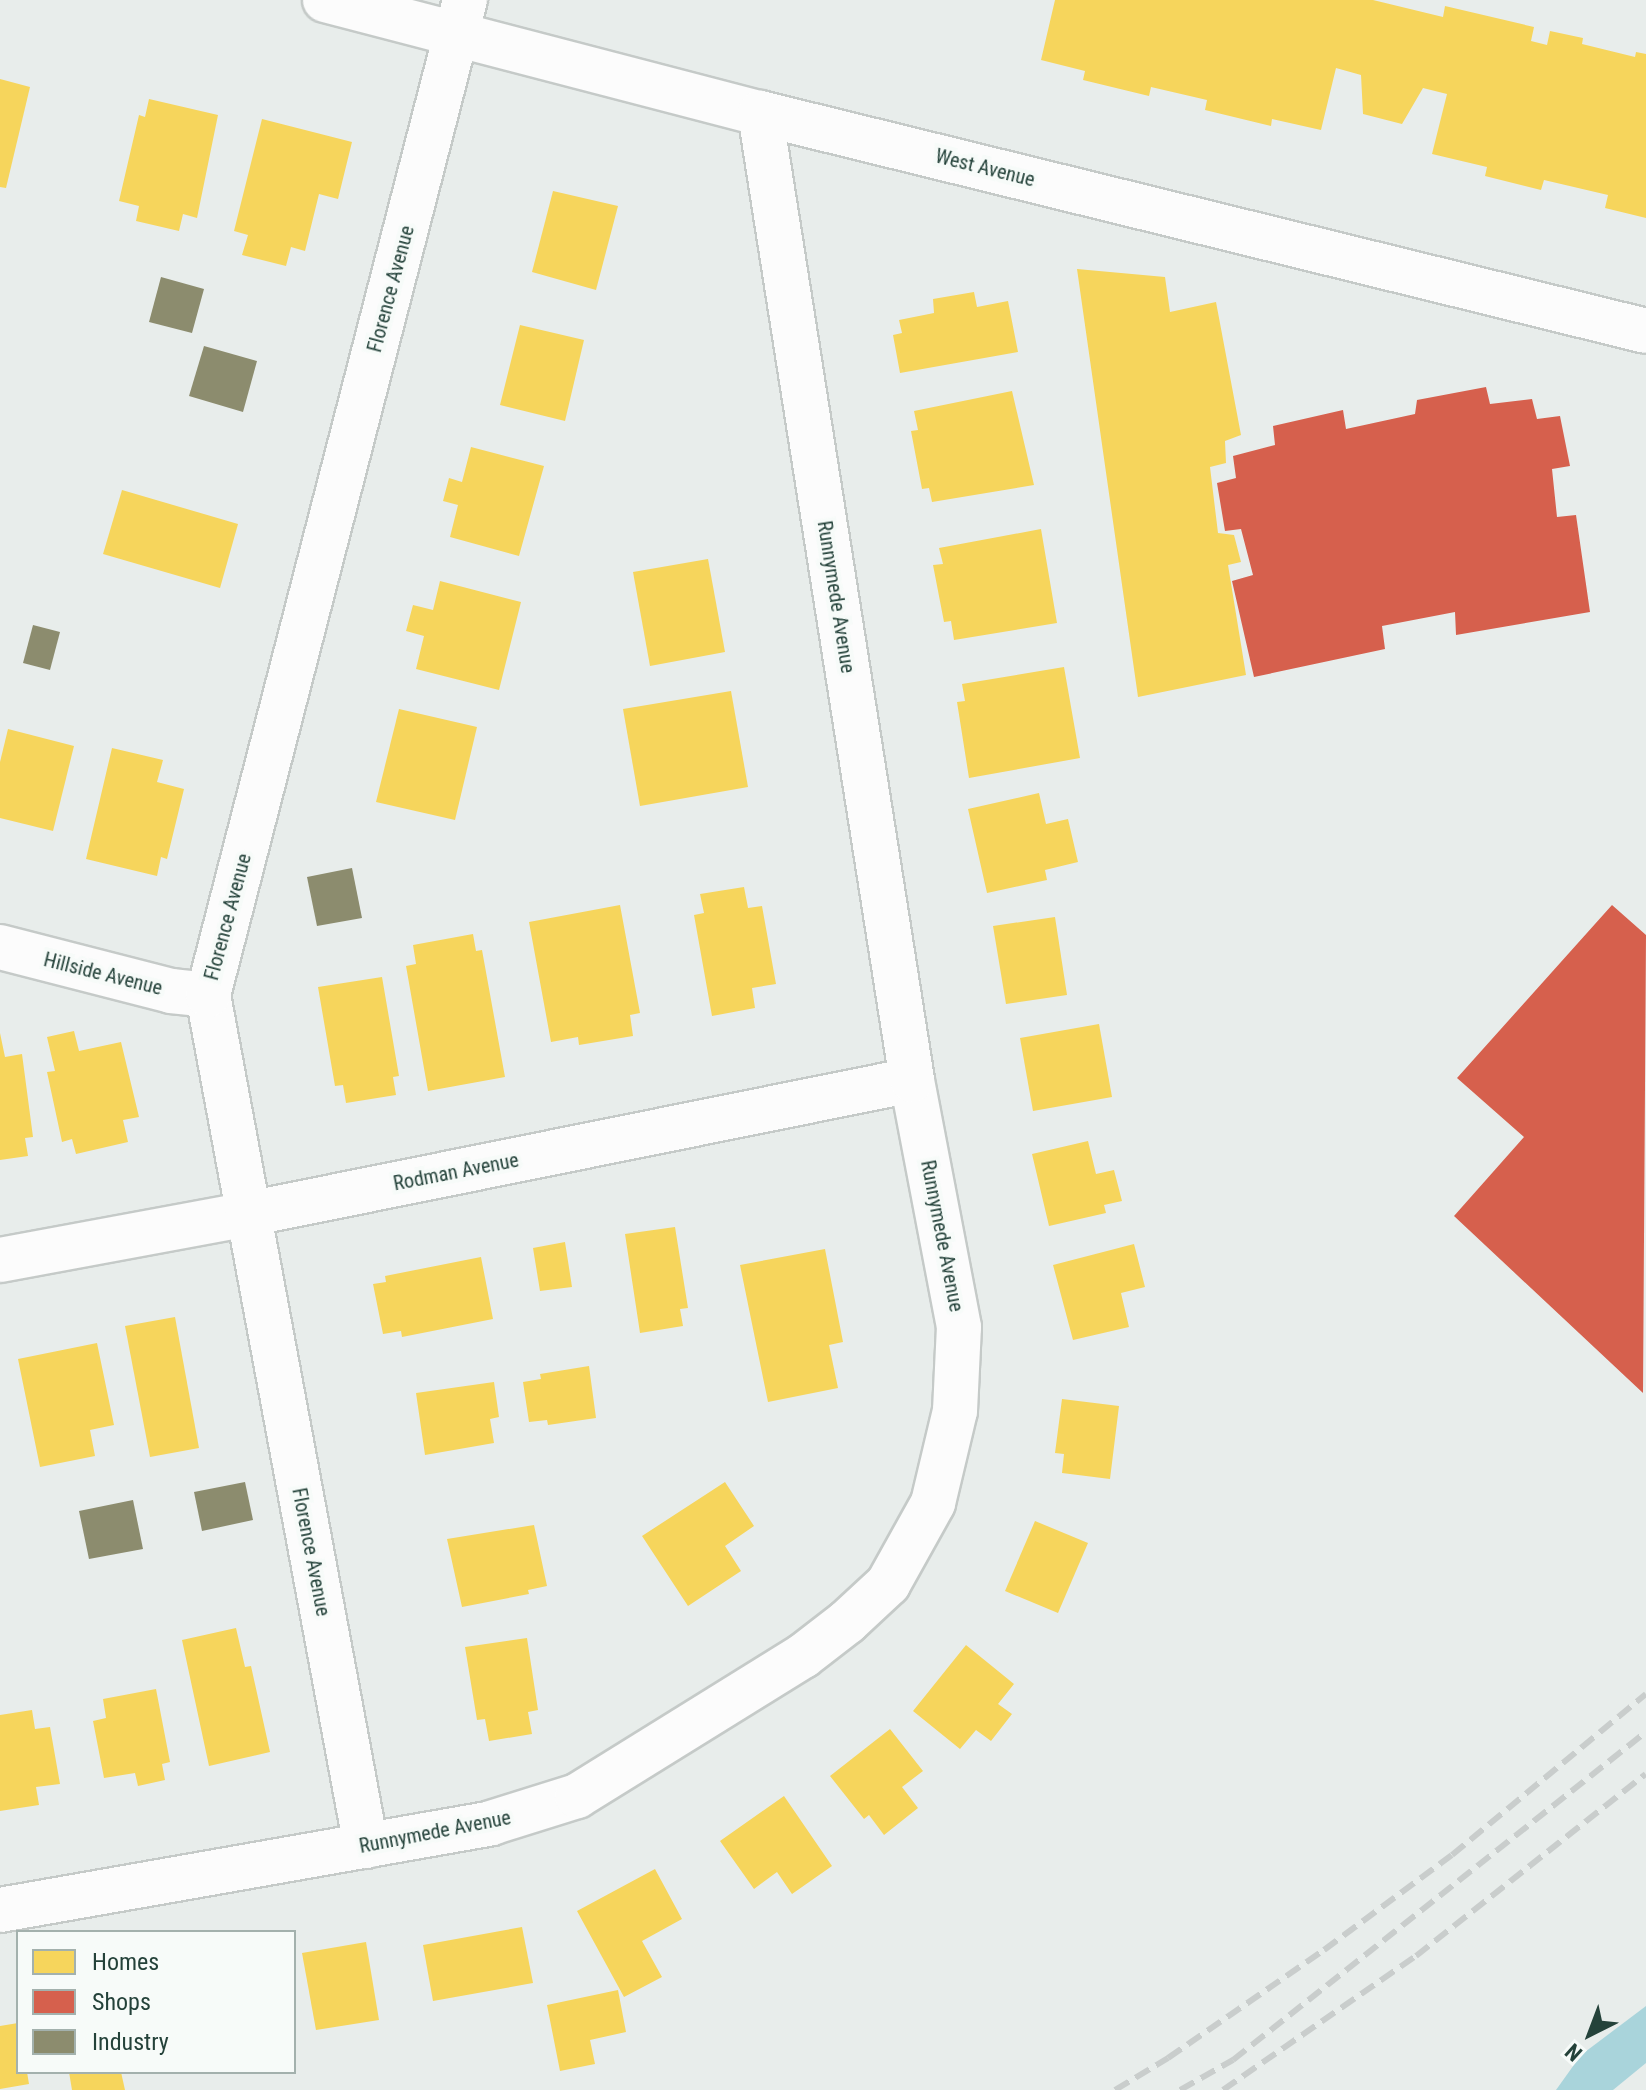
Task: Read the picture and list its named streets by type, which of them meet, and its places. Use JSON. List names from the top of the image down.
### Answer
{
  "streets": {
    "street": [
      "West Avenue",
      "Florence Avenue",
      "Runnymede Avenue",
      "Hillside Avenue",
      "Rodman Avenue"
    ]
  },
  "crossings": [
    ["West Avenue", "Florence Avenue"],
    ["West Avenue", "Runnymede Avenue"],
    ["Florence Avenue", "Runnymede Avenue"],
    ["Florence Avenue", "Hillside Avenue"],
    ["Florence Avenue", "Rodman Avenue"],
    ["Runnymede Avenue", "Rodman Avenue"]
  ],
  "legend": ["Homes", "Shops", "Industry"],
  "north": "bottom left"
}
